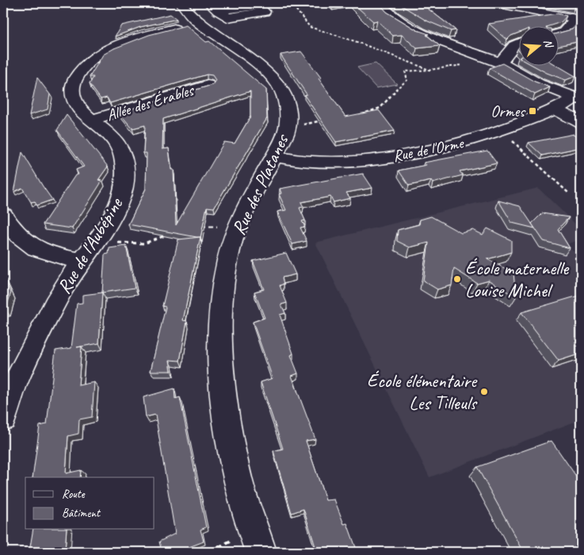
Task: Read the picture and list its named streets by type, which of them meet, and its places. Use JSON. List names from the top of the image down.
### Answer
{
  "streets": {
    "street": [
      "Allée des Érables",
      "Rue de l'Orme",
      "Rue des Platanes",
      "Rue de l'Aubépine"
    ]
  },
  "crossings": [
    ["Allée des Érables", "Rue de l'Aubépine"],
    ["Rue de l'Orme", "Rue des Platanes"],
    ["Rue des Platanes", "Rue de l'Aubépine"]
  ],
  "places": {
    "transit": ["Ormes"],
    "other": ["École maternelle Louise Michel", "École élémentaire Les Tilleuls"]
  },
  "legend": ["Route", "Bâtiment"],
  "north": "right"
}
